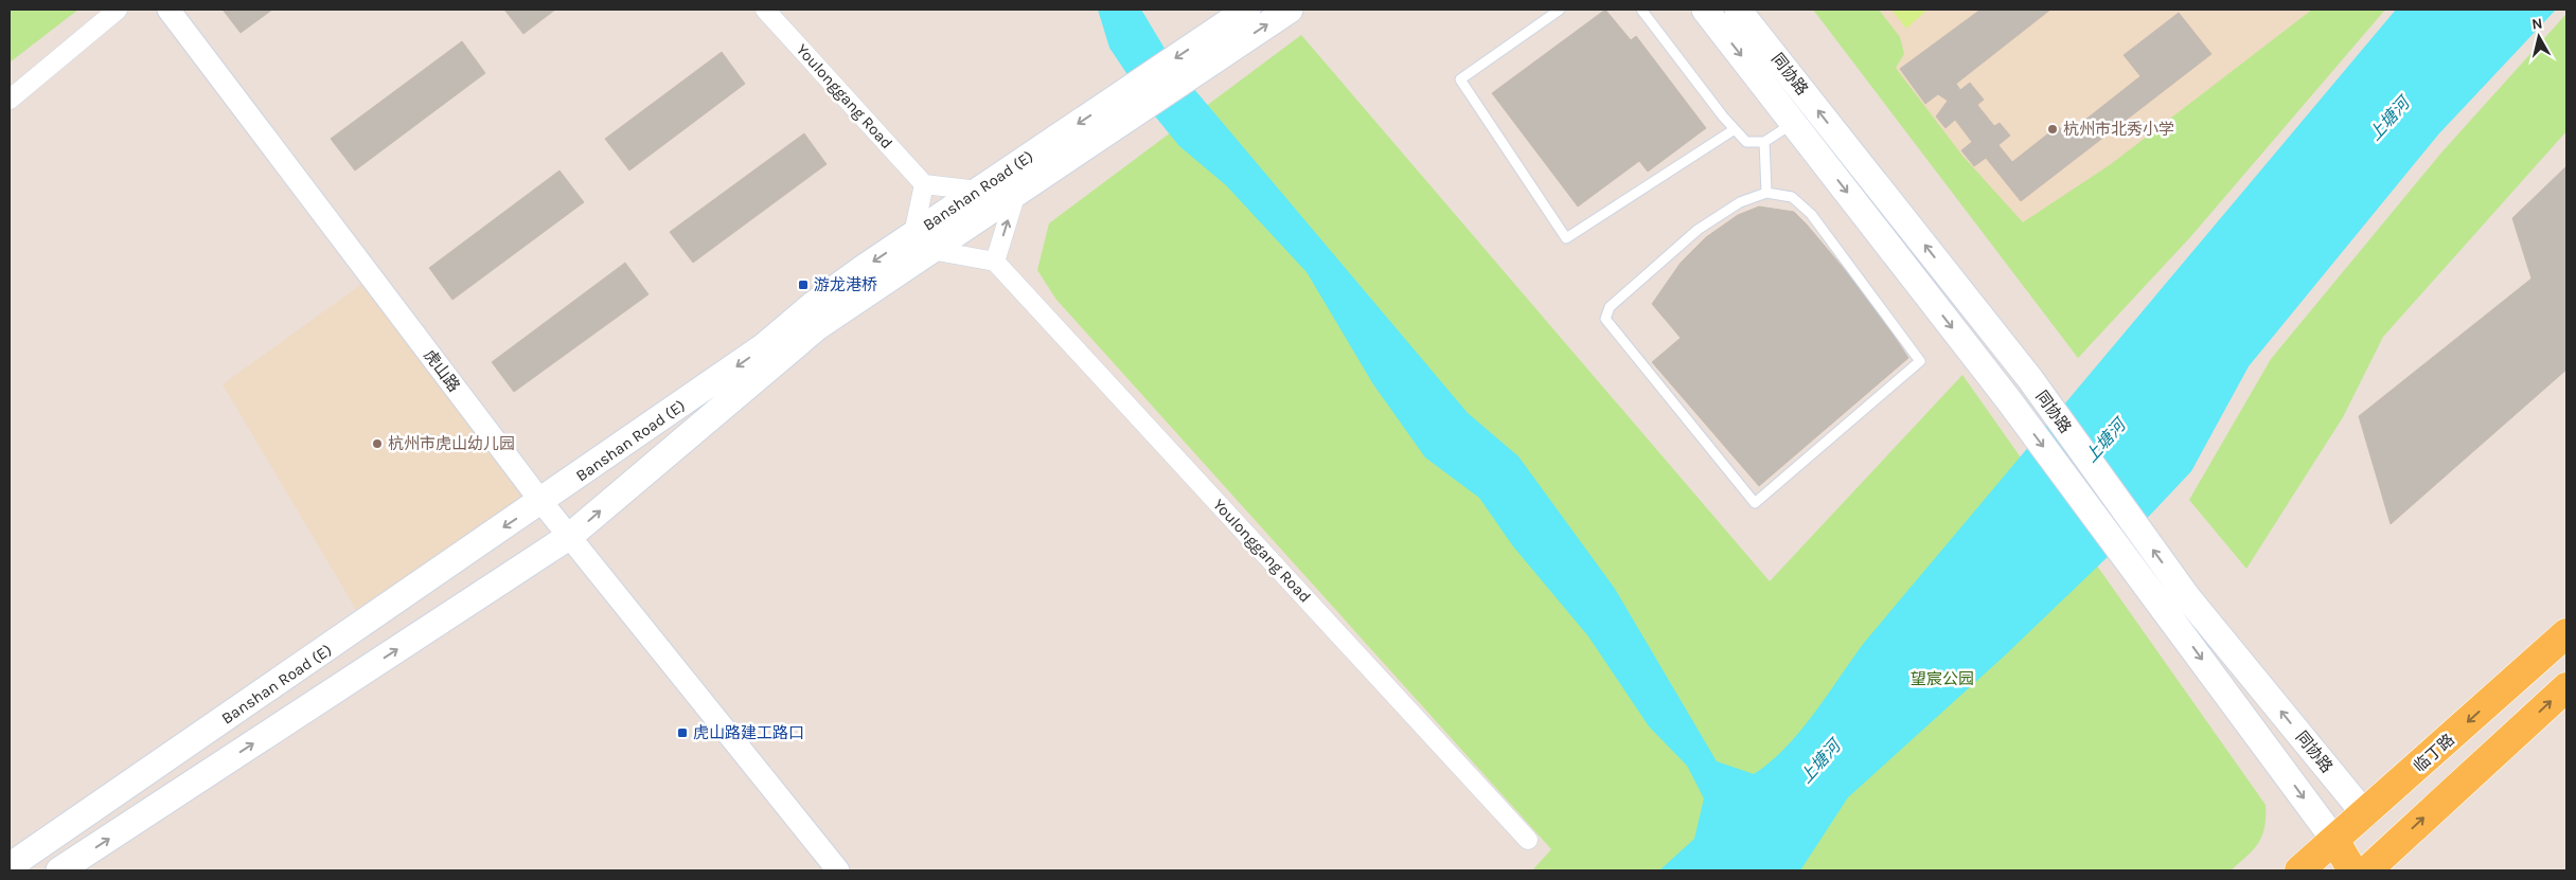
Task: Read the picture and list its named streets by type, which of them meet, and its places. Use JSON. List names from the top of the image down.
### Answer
{
  "streets": {
    "main road": ["同协路", "Banshan Road (E)", "临丁路"],
    "street": ["Youlonggang Road", "虎山路"]
  },
  "crossings": [
    ["同协路", "临丁路"],
    ["Banshan Road (E)", "虎山路"]
  ],
  "water": ["上塘河"],
  "parks": ["望宸公园"],
  "places": {
    "other": ["杭州市北秀小学", "杭州市虎山幼儿园"],
    "transit": ["游龙港桥", "虎山路建工路口"]
  },
  "north": "top"
}
